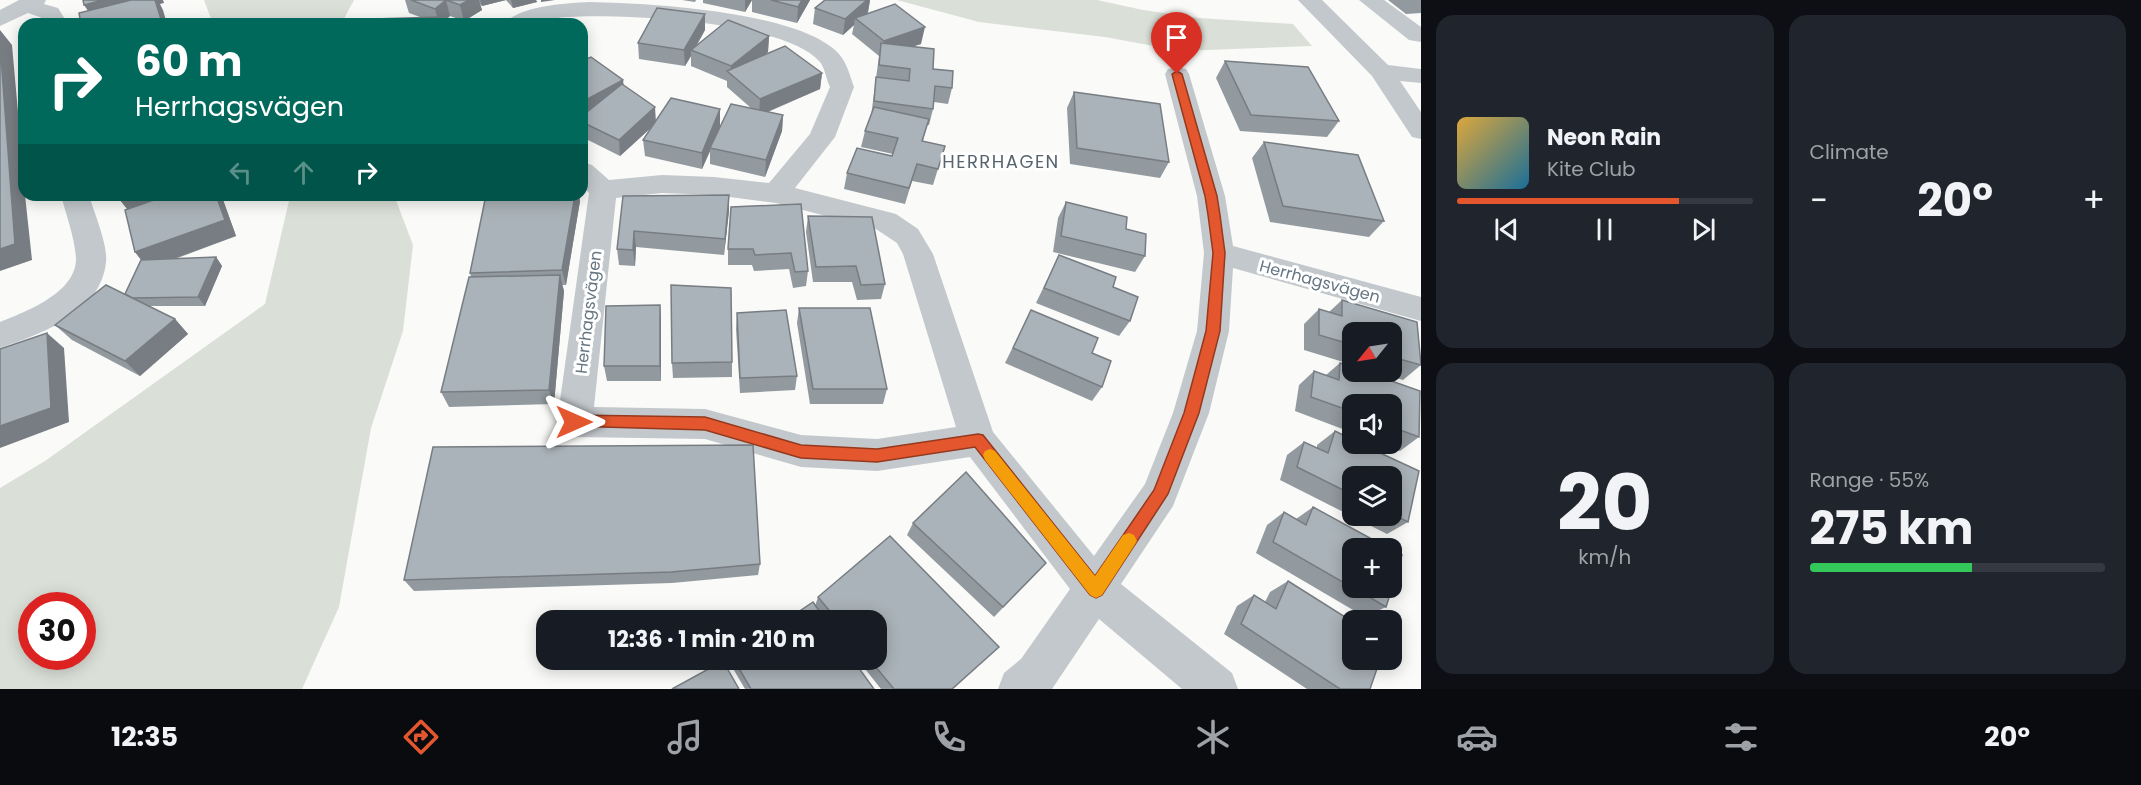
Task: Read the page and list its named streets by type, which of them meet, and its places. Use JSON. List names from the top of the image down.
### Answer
{
  "streets": {
    "street": ["Herrhagsvägen"]
  },
  "districts": ["HERRHAGEN"],
  "north": "bottom left",
  "page": {
    "tile": [
      "Climate",
      ["20", "km/h"],
      ["Range · 55%", "275 km"]
    ],
    "turn": ["60 m", "Herrhagsvägen"],
    "song": ["Neon Rain", "Kite Club"],
    "heat": ["−", "20°", "+"],
    "map_buttons": ["+", "−"],
    "limit": "30",
    "trip": "12:36 · 1 min · 210 m",
    "tabs": ["12:35", "20°"]
  }
}
